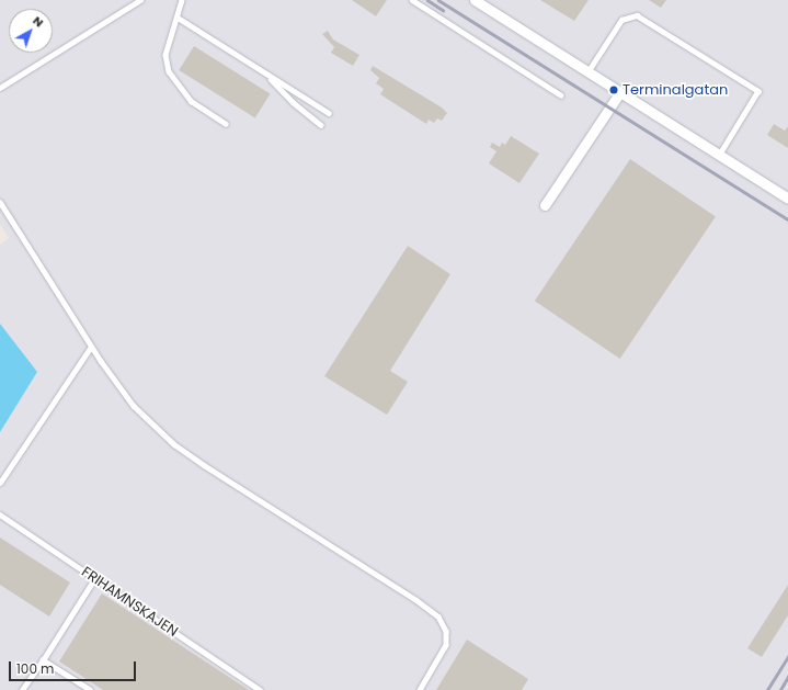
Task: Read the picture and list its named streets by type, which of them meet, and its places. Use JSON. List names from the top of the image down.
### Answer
{
  "streets": {
    "lane": ["FRIHAMNSKAJEN"]
  },
  "places": ["Terminalgatan"],
  "scale_bar": "100 m",
  "north": "top right"
}
